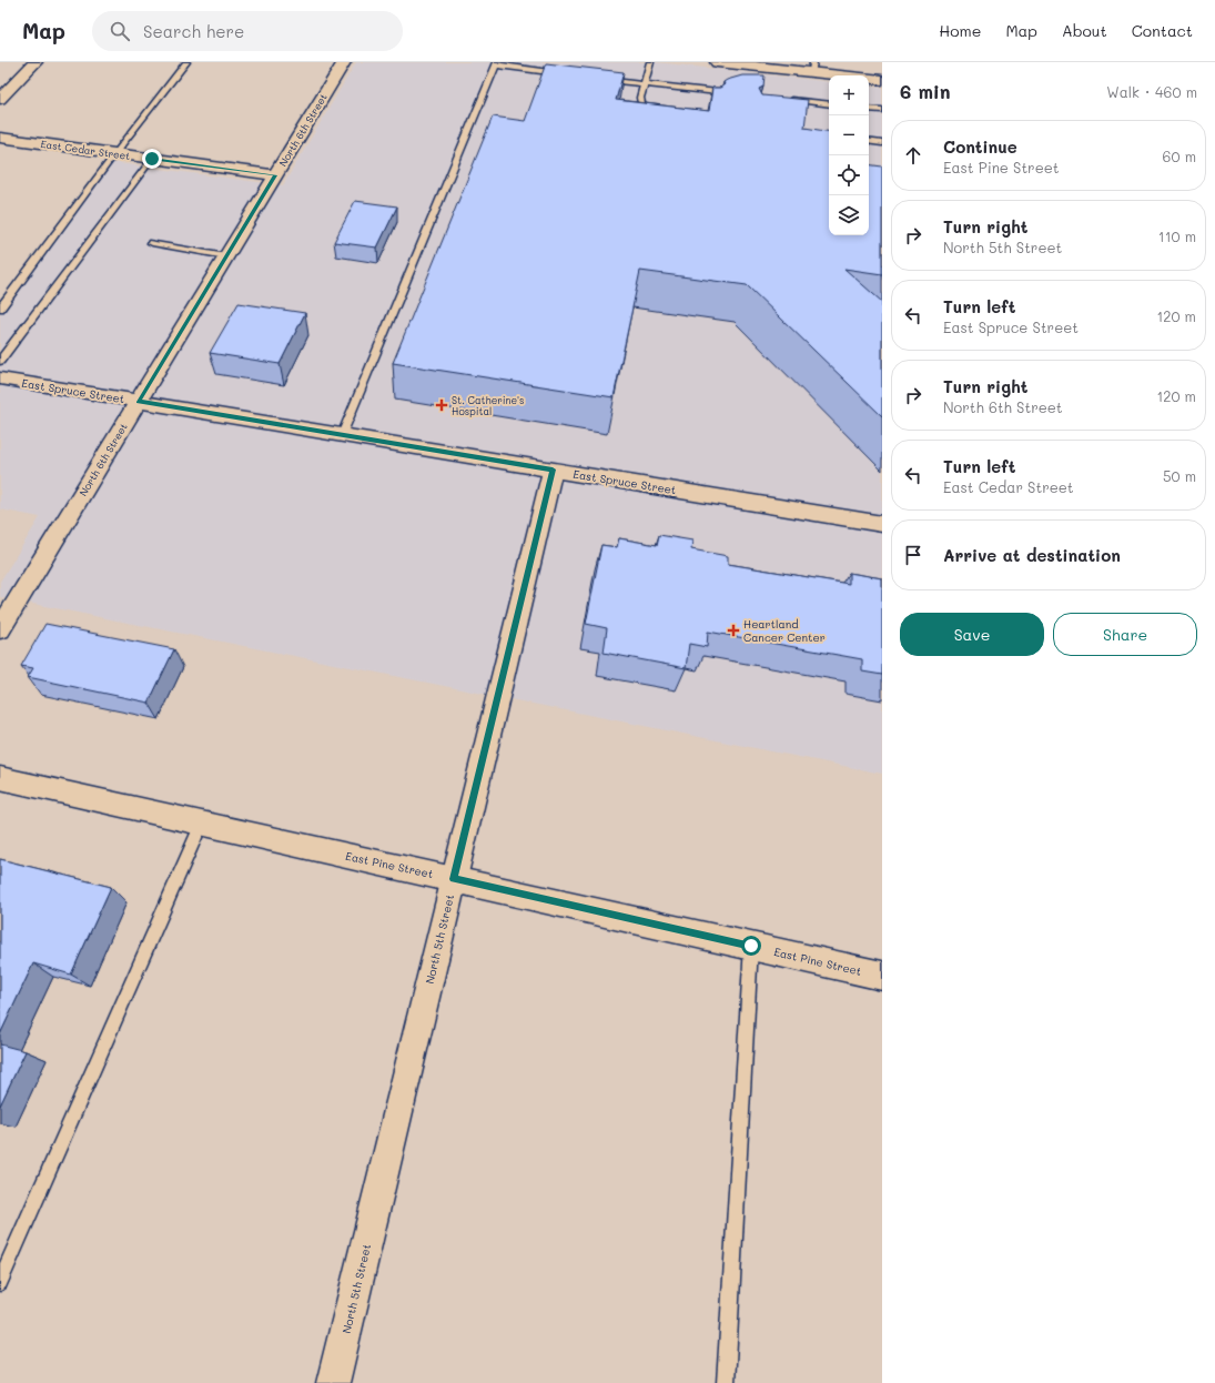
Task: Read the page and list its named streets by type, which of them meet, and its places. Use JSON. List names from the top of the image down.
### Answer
{
  "streets": {
    "street": [
      "North 6th Street",
      "East Cedar Street",
      "East Spruce Street",
      "East Pine Street",
      "North 5th Street"
    ]
  },
  "crossings": [
    ["North 6th Street", "East Cedar Street"],
    ["North 6th Street", "East Spruce Street"],
    ["East Spruce Street", "North 5th Street"],
    ["East Pine Street", "North 5th Street"]
  ],
  "places": {
    "health": ["St. Catherine's Hospital", "Heartland Cancer Center"]
  },
  "page": {
    "header": "Map",
    "search": "Search here",
    "nav": [
      "Home",
      "Map",
      "About",
      "Contact"
    ],
    "heading": ["6 min", "Walk · 460 m"],
    "map_buttons": ["+", "−"],
    "list": [
      ["Continue", "East Pine Street", "60 m"],
      ["Turn right", "North 5th Street", "110 m"],
      ["Turn left", "East Spruce Street", "120 m"],
      ["Turn right", "North 6th Street", "120 m"],
      ["Turn left", "East Cedar Street", "50 m"],
      "Arrive at destination"
    ],
    "buttons": ["Save", "Share"]
  }
}
